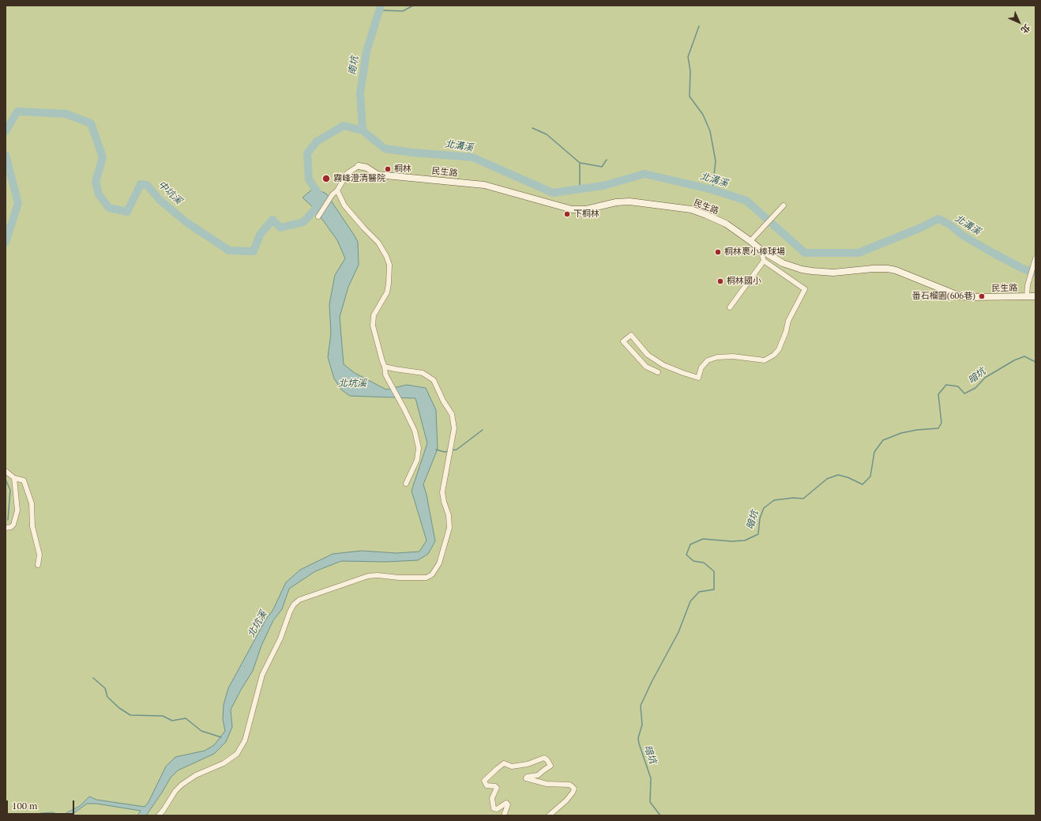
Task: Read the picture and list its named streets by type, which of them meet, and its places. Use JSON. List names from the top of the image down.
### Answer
{
  "streets": {
    "street": ["民生路"]
  },
  "water": [
    "南坑",
    "北溝溪",
    "中坑溪",
    "暗坑",
    "北坑溪"
  ],
  "places": [
    "桐林",
    "霧峰澄清醫院",
    "下桐林",
    "桐林裹小棒球場",
    "桐林國小",
    "番石榴園(606巷)"
  ],
  "scale_bar": "100 m",
  "north": "bottom right"
}
